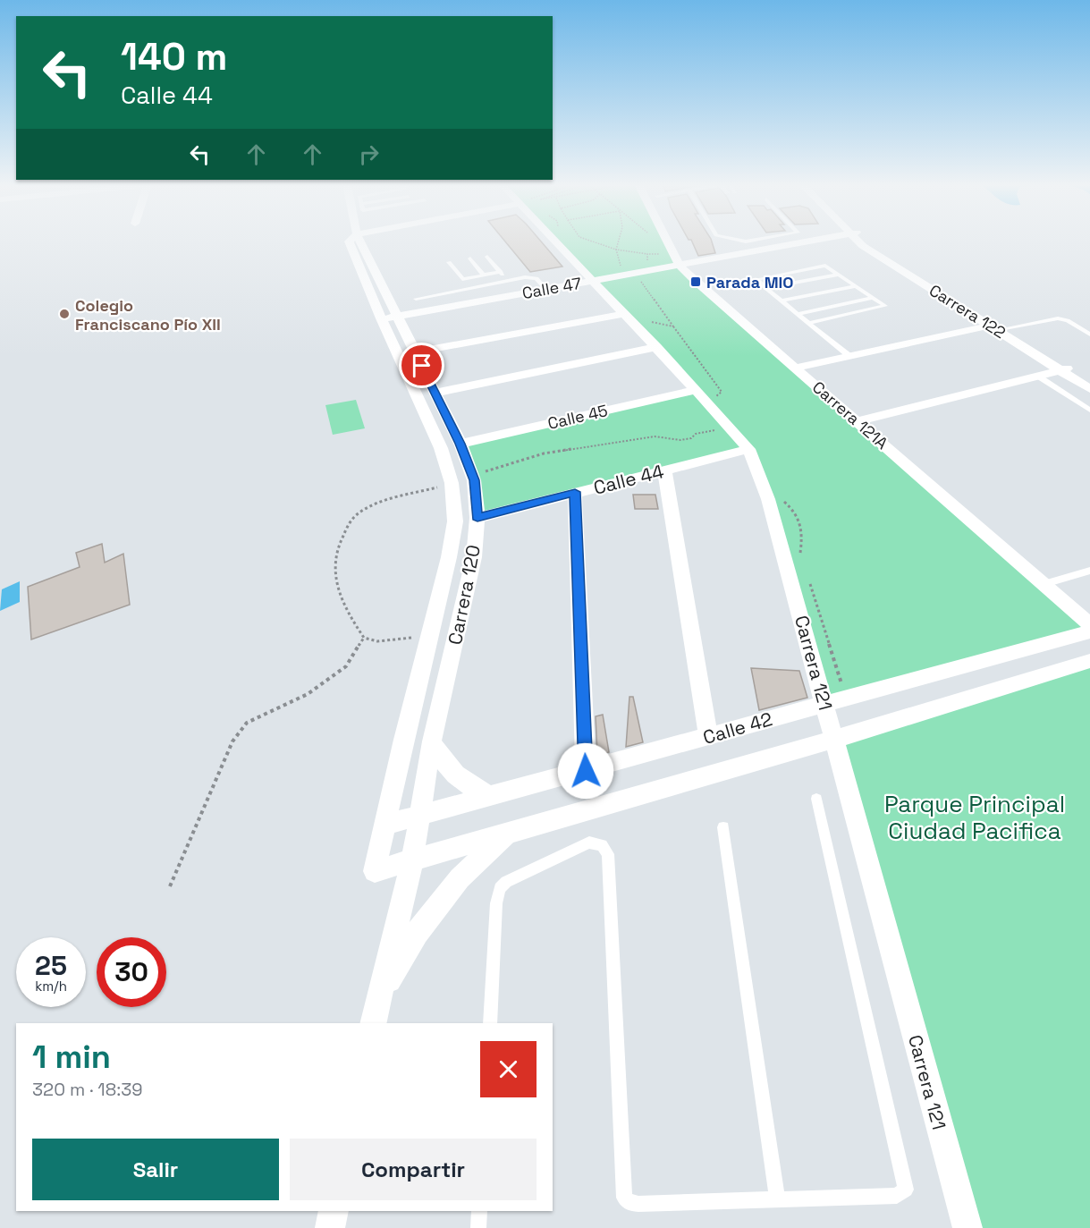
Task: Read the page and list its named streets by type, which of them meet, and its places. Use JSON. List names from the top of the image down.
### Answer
{
  "streets": {
    "street": [
      "Calle 47",
      "Carrera 122",
      "Carrera 121A",
      "Calle 45",
      "Calle 44",
      "Carrera 120",
      "Carrera 121",
      "Calle 42"
    ]
  },
  "crossings": [
    ["Calle 47", "Carrera 121A"],
    ["Calle 47", "Carrera 120"],
    ["Calle 47", "Carrera 121"],
    ["Calle 45", "Carrera 120"],
    ["Calle 45", "Carrera 121"],
    ["Calle 44", "Carrera 120"],
    ["Calle 44", "Carrera 121"],
    ["Carrera 120", "Calle 42"],
    ["Carrera 121", "Calle 42"]
  ],
  "parks": ["Parque Principal Ciudad Pacifica"],
  "places": {
    "transit": ["Parada MIO"],
    "other": ["Colegio Franciscano Pío XII"]
  },
  "page": {
    "turn": ["140 m", "Calle 44"],
    "speed": "25 km/h",
    "limit": "30",
    "heading": ["1 min", "320 m · 18:39"],
    "buttons": ["Salir", "Compartir"]
  }
}
